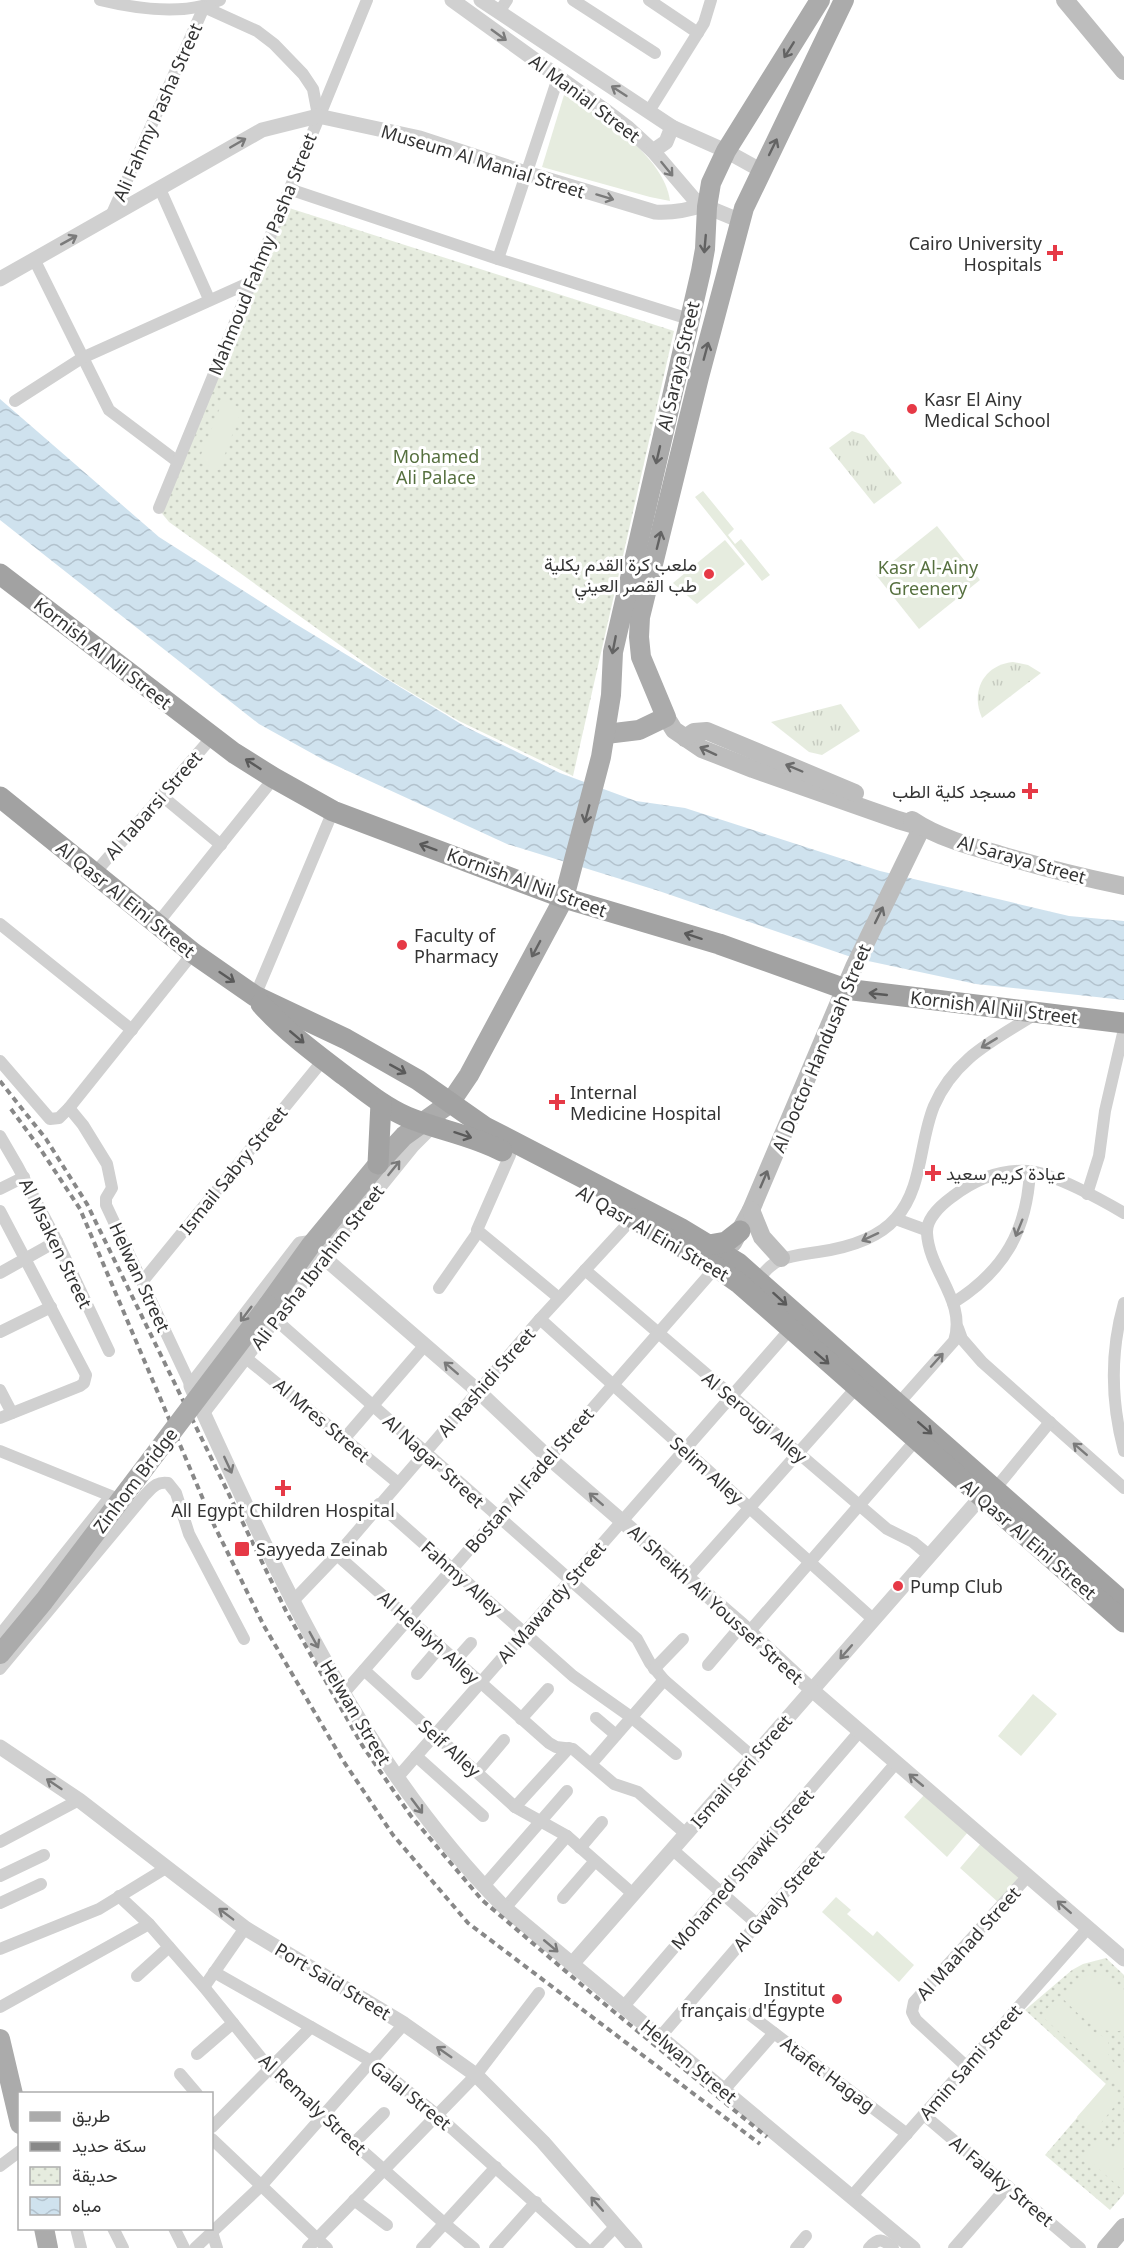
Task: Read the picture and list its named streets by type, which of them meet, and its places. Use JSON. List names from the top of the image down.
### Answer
{
  "streets": {
    "highway": ["Kornish Al Nil Street", "Al Qasr Al Eini Street"],
    "main road": [
      "Al Saraya Street",
      "Al Doctor Handusah Street",
      "Ali Pasha Ibrahim Street",
      "Zinhom Bridge"
    ],
    "street": [
      "Al Manial Street",
      "Ali Fahmy Pasha Street",
      "Museum Al Manial Street",
      "Mahmoud Fahmy Pasha Street",
      "Al Tabarsi Street",
      "Ismail Sabry Street",
      "Al Msaken Street",
      "Helwan Street",
      "Al Rashidi Street",
      "Al Serougi Alley",
      "Al Mres Street",
      "Al Nagar Street",
      "Selim Alley",
      "Bostan Al Fadel Street",
      "Fahmy Alley",
      "Al Mawardy Street",
      "Al Sheikh Ali Youssef Street",
      "Al Helalyh Alley",
      "Seif Alley",
      "Ismail Seri Street",
      "Mohamed Shawki Street",
      "Al Gwaly Street",
      "Al Maahad Street",
      "Port Said Street",
      "Amin Sami Street",
      "Atafet Hagag",
      "Galal Street",
      "Al Remaly Street",
      "Al Falaky Street"
    ]
  },
  "crossings": [
    ["Al Manial Street", "Museum Al Manial Street"],
    ["Al Manial Street", "Al Saraya Street"],
    ["Ali Fahmy Pasha Street", "Museum Al Manial Street"],
    ["Museum Al Manial Street", "Mahmoud Fahmy Pasha Street"],
    ["Museum Al Manial Street", "Al Saraya Street"],
    ["Al Saraya Street", "Al Doctor Handusah Street"],
    ["Al Saraya Street", "Ali Pasha Ibrahim Street"],
    ["Kornish Al Nil Street", "Al Tabarsi Street"],
    ["Kornish Al Nil Street", "Al Doctor Handusah Street"],
    ["Kornish Al Nil Street", "Ali Pasha Ibrahim Street"],
    ["Al Tabarsi Street", "Al Qasr Al Eini Street"],
    ["Al Qasr Al Eini Street", "Ismail Sabry Street"],
    ["Al Qasr Al Eini Street", "Ali Pasha Ibrahim Street"],
    ["Al Qasr Al Eini Street", "Al Rashidi Street"],
    ["Al Qasr Al Eini Street", "Bostan Al Fadel Street"],
    ["Al Qasr Al Eini Street", "Al Mawardy Street"],
    ["Al Qasr Al Eini Street", "Ismail Seri Street"],
    ["Ismail Sabry Street", "Helwan Street"],
    ["Ali Pasha Ibrahim Street", "Helwan Street"],
    ["Ali Pasha Ibrahim Street", "Al Mres Street"],
    ["Ali Pasha Ibrahim Street", "Al Nagar Street"],
    ["Ali Pasha Ibrahim Street", "Zinhom Bridge"],
    ["Ali Pasha Ibrahim Street", "Al Sheikh Ali Youssef Street"],
    ["Helwan Street", "Al Rashidi Street"],
    ["Helwan Street", "Bostan Al Fadel Street"],
    ["Helwan Street", "Al Mawardy Street"],
    ["Helwan Street", "Ismail Seri Street"],
    ["Helwan Street", "Mohamed Shawki Street"],
    ["Helwan Street", "Al Gwaly Street"],
    ["Helwan Street", "Amin Sami Street"],
    ["Al Rashidi Street", "Al Serougi Alley"],
    ["Al Rashidi Street", "Al Mres Street"],
    ["Al Rashidi Street", "Al Nagar Street"],
    ["Al Rashidi Street", "Selim Alley"],
    ["Al Rashidi Street", "Fahmy Alley"],
    ["Al Rashidi Street", "Al Sheikh Ali Youssef Street"],
    ["Al Rashidi Street", "Al Helalyh Alley"],
    ["Al Serougi Alley", "Bostan Al Fadel Street"],
    ["Al Serougi Alley", "Al Mawardy Street"],
    ["Al Serougi Alley", "Ismail Seri Street"],
    ["Al Nagar Street", "Zinhom Bridge"],
    ["Al Nagar Street", "Bostan Al Fadel Street"],
    ["Al Nagar Street", "Al Mawardy Street"],
    ["Al Nagar Street", "Ismail Seri Street"],
    ["Selim Alley", "Bostan Al Fadel Street"],
    ["Selim Alley", "Al Mawardy Street"],
    ["Selim Alley", "Ismail Seri Street"],
    ["Bostan Al Fadel Street", "Fahmy Alley"],
    ["Bostan Al Fadel Street", "Al Sheikh Ali Youssef Street"],
    ["Bostan Al Fadel Street", "Al Helalyh Alley"],
    ["Bostan Al Fadel Street", "Seif Alley"],
    ["Fahmy Alley", "Al Mawardy Street"],
    ["Al Mawardy Street", "Al Sheikh Ali Youssef Street"],
    ["Al Mawardy Street", "Al Helalyh Alley"],
    ["Al Mawardy Street", "Seif Alley"],
    ["Al Sheikh Ali Youssef Street", "Ismail Seri Street"],
    ["Al Sheikh Ali Youssef Street", "Mohamed Shawki Street"],
    ["Al Sheikh Ali Youssef Street", "Al Gwaly Street"],
    ["Al Sheikh Ali Youssef Street", "Al Maahad Street"],
    ["Al Sheikh Ali Youssef Street", "Amin Sami Street"],
    ["Al Helalyh Alley", "Ismail Seri Street"],
    ["Seif Alley", "Ismail Seri Street"],
    ["Al Maahad Street", "Amin Sami Street"],
    ["Amin Sami Street", "Atafet Hagag"],
    ["Amin Sami Street", "Al Falaky Street"]
  ],
  "one_way": [
    "Museum Al Manial Street",
    "Kornish Al Nil Street",
    "Al Doctor Handusah Street",
    "Helwan Street",
    "Al Sheikh Ali Youssef Street",
    "Port Said Street"
  ],
  "parks": ["Mohamed Ali Palace", "Kasr Al-Ainy Greenery"],
  "places": {
    "health": [
      "Cairo University Hospitals",
      "مسجد كلية الطب",
      "Internal Medicine Hospital",
      "عيادة كريم سعيد",
      "All Egypt Children Hospital"
    ],
    "other": [
      "Kasr El Ainy Medical School",
      "ملعب كرة القدم بكلية طب القصر العيني",
      "Faculty of Pharmacy",
      "Pump Club",
      "Institut français d'Égypte"
    ],
    "transit": ["Sayyeda Zeinab"]
  },
  "legend": [
    "طريق",
    "سكة حديد",
    "حديقة",
    "مياه"
  ]
}
